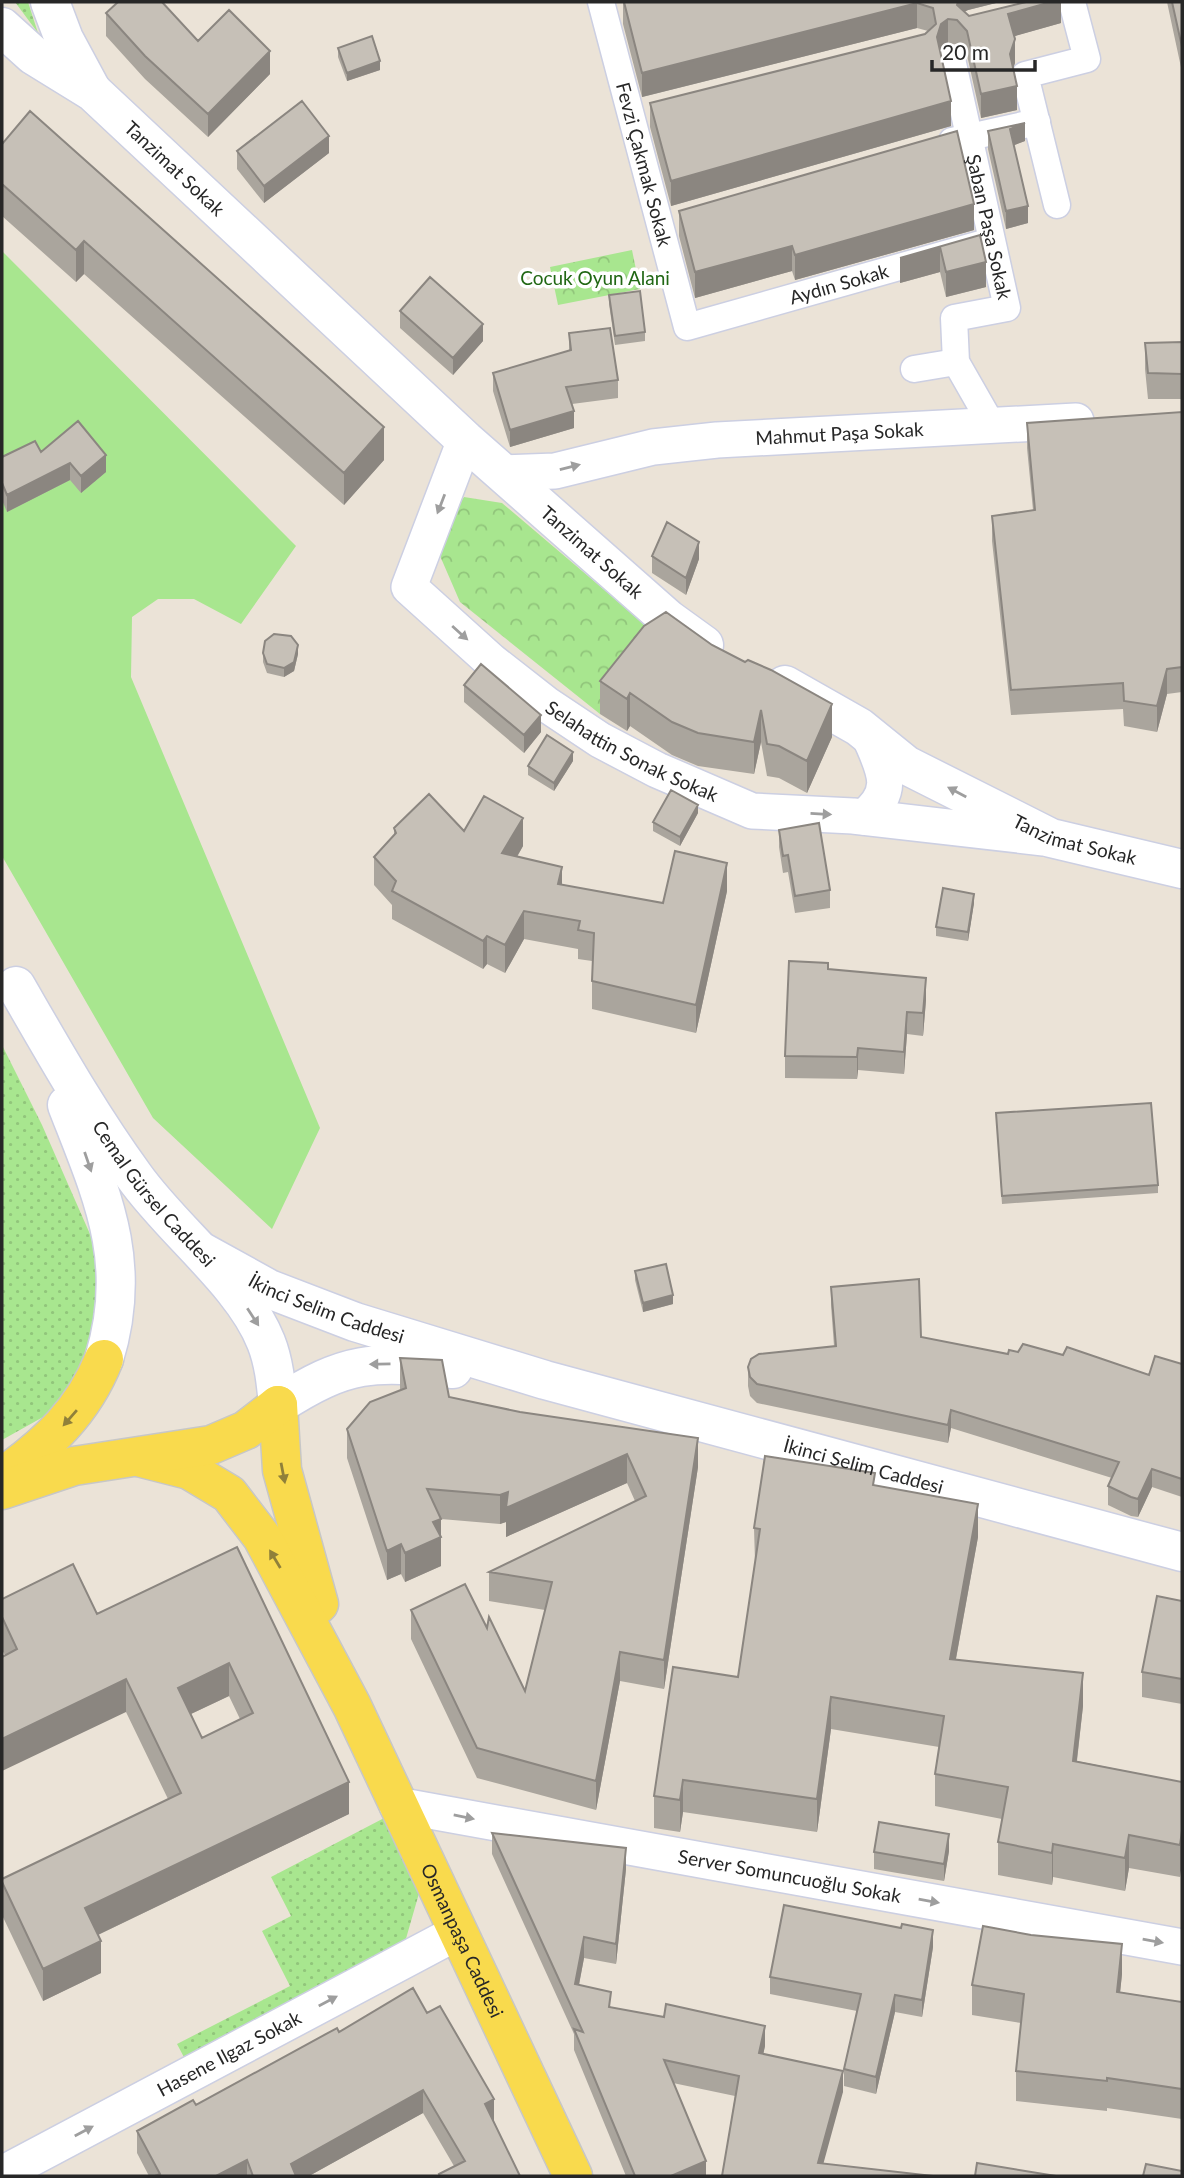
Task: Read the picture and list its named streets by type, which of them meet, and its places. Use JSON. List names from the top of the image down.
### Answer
{
  "streets": {
    "main road": ["Osmanpaşa Caddesi"],
    "street": [
      "Fevzi Çakmak Sokak",
      "Tanzimat Sokak",
      "Şaban Paşa Sokak",
      "Aydın Sokak",
      "Mahmut Paşa Sokak",
      "Selahattin Sonak Sokak",
      "Cemal Gürsel Caddesi",
      "İkinci Selim Caddesi",
      "Server Somuncuoğlu Sokak",
      "Hasene Ilgaz Sokak"
    ]
  },
  "crossings": [
    ["Fevzi Çakmak Sokak", "Aydın Sokak"],
    ["Tanzimat Sokak", "Mahmut Paşa Sokak"],
    ["Tanzimat Sokak", "Selahattin Sonak Sokak"],
    ["Şaban Paşa Sokak", "Aydın Sokak"],
    ["Şaban Paşa Sokak", "Mahmut Paşa Sokak"],
    ["Cemal Gürsel Caddesi", "İkinci Selim Caddesi"],
    ["Cemal Gürsel Caddesi", "Osmanpaşa Caddesi"],
    ["İkinci Selim Caddesi", "Osmanpaşa Caddesi"],
    ["Server Somuncuoğlu Sokak", "Osmanpaşa Caddesi"],
    ["Osmanpaşa Caddesi", "Hasene Ilgaz Sokak"]
  ],
  "one_way": [
    "Mahmut Paşa Sokak",
    "Selahattin Sonak Sokak",
    "Server Somuncuoğlu Sokak",
    "Hasene Ilgaz Sokak"
  ],
  "parks": ["Cocuk Oyun Alani"],
  "scale_bar": "20 m"
}
